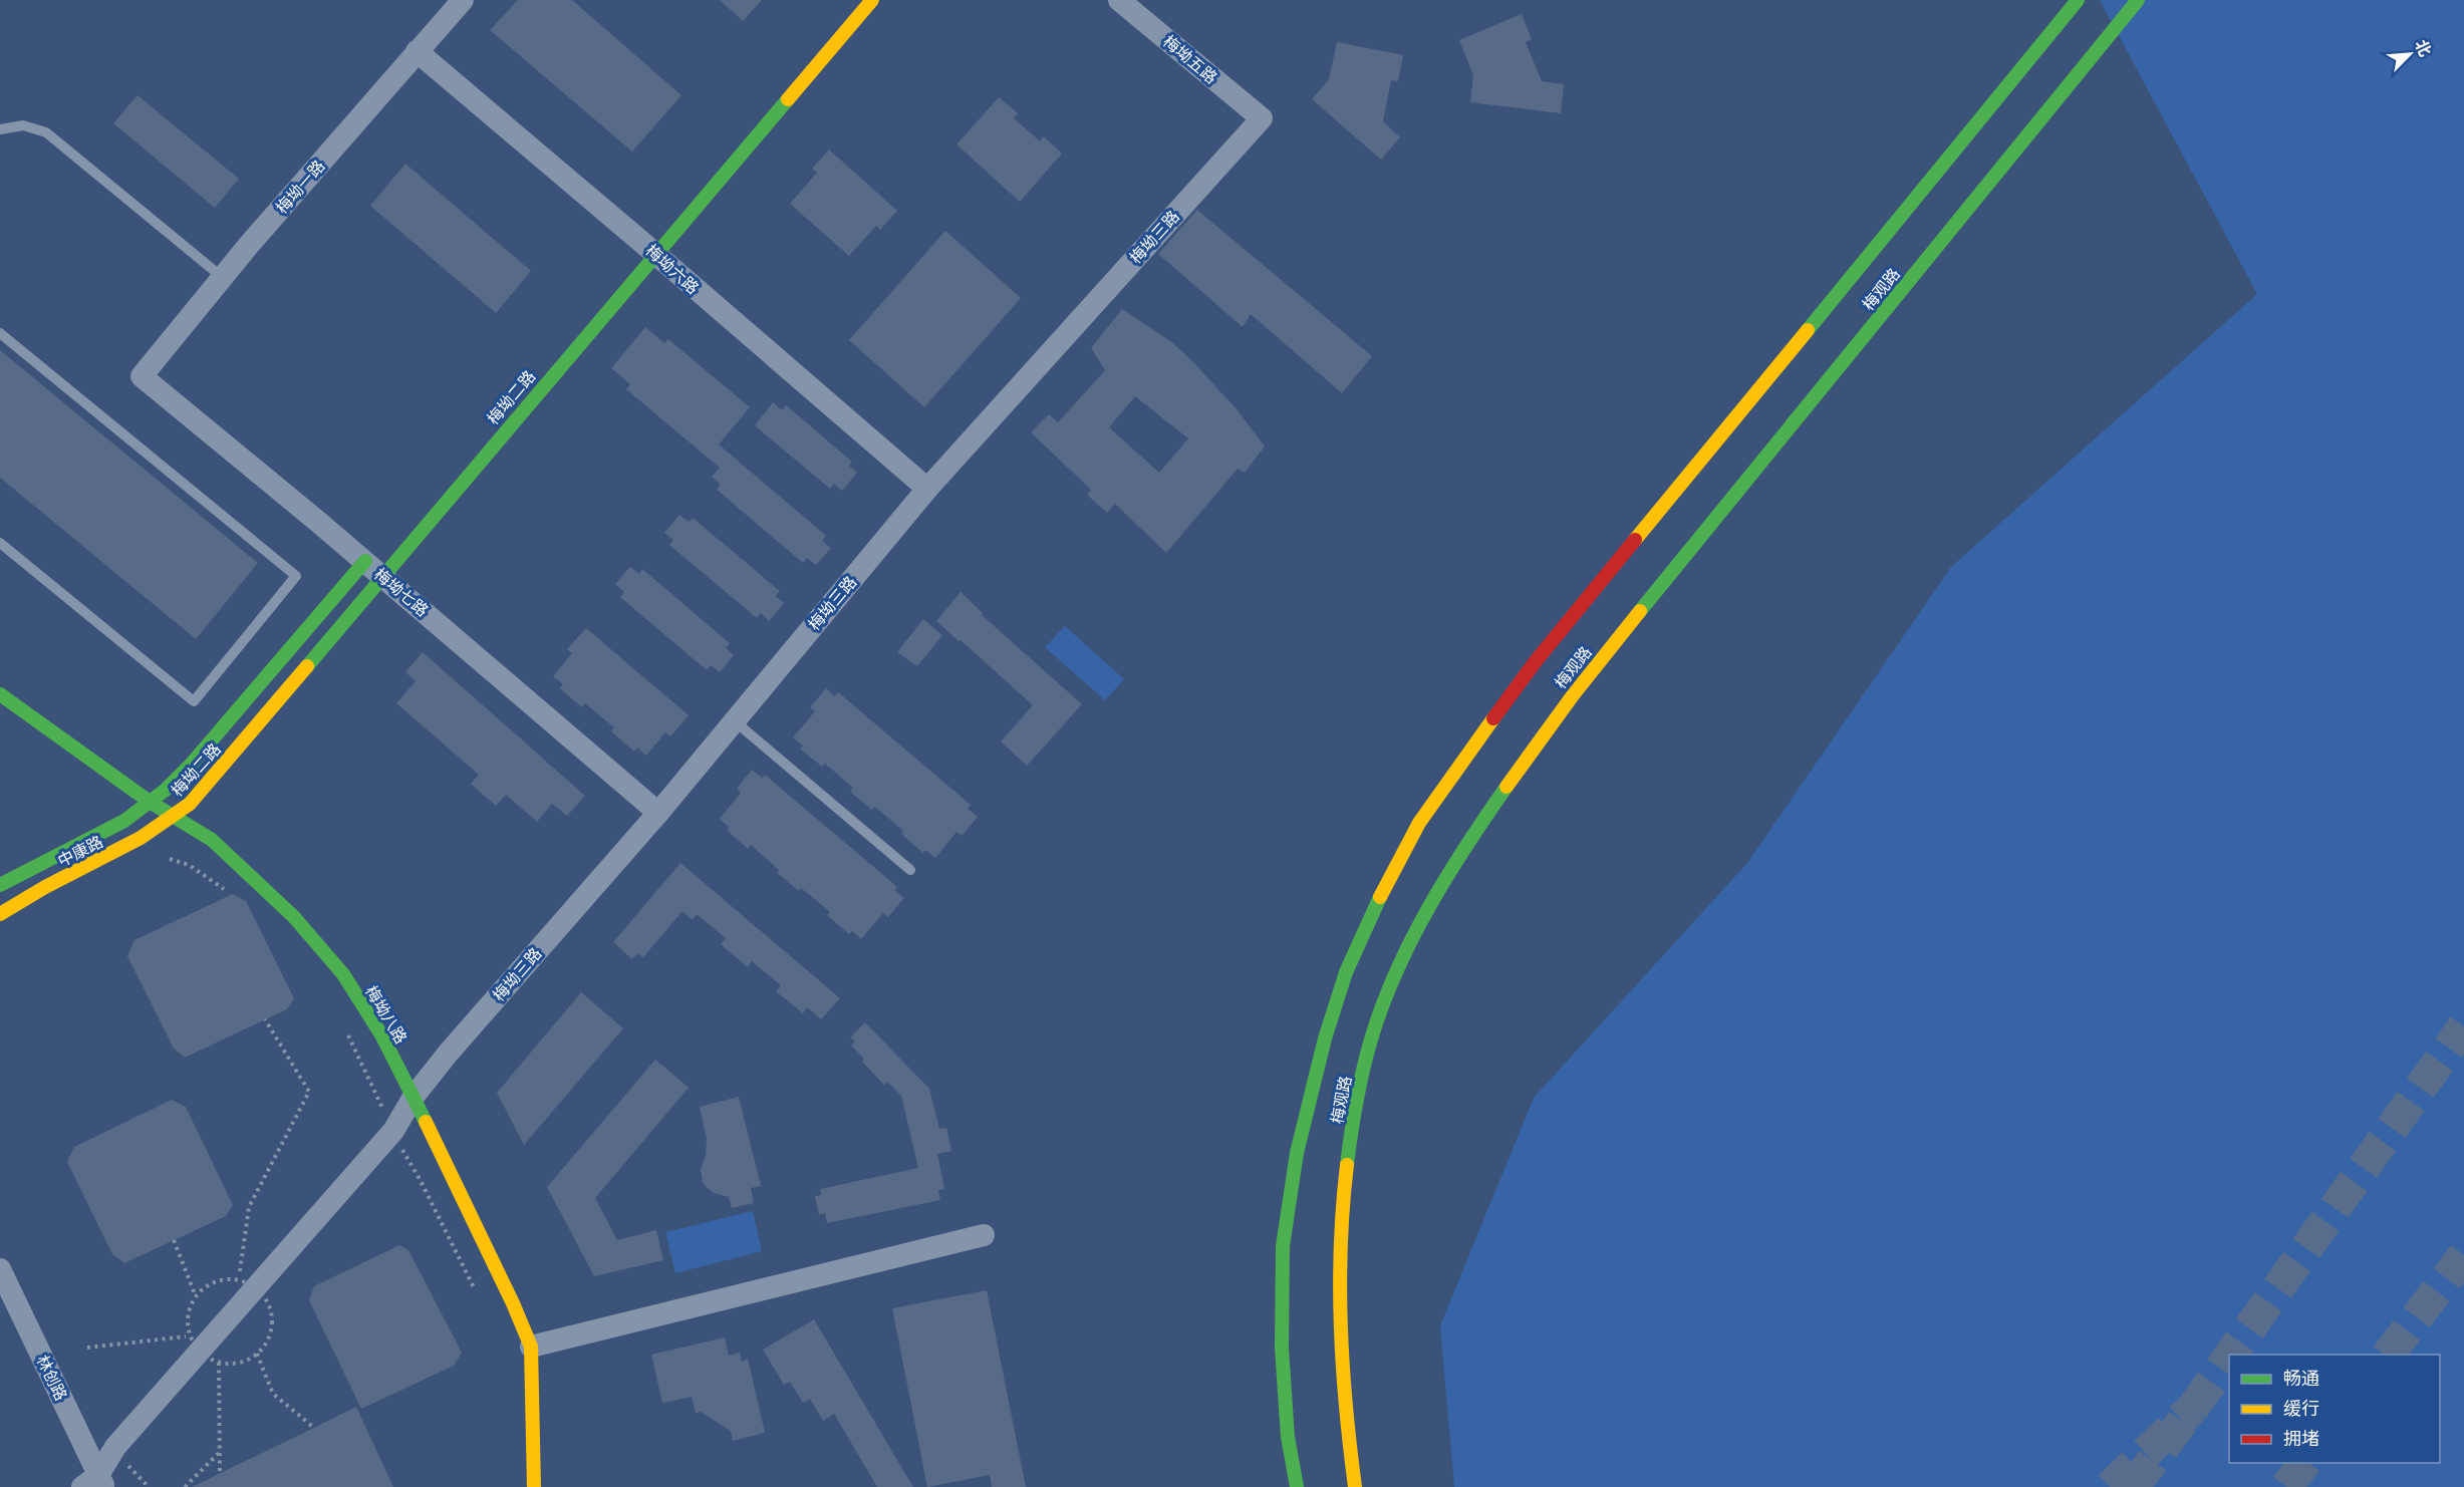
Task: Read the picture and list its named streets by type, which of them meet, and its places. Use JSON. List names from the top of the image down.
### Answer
{
  "streets": {
    "main road": [
      "梅观路",
      "梅坳二路",
      "中康路",
      "梅坳八路"
    ],
    "street": [
      "梅坳五路",
      "梅坳一路",
      "梅坳三路",
      "梅坳六路",
      "梅坳七路",
      "林创路"
    ]
  },
  "crossings": [
    ["梅坳五路", "梅坳三路"],
    ["梅坳一路", "梅坳六路"],
    ["梅坳一路", "梅坳七路"],
    ["梅坳三路", "梅坳六路"],
    ["梅坳三路", "梅坳七路"],
    ["梅坳三路", "梅坳八路"],
    ["梅坳六路", "梅坳二路"],
    ["梅坳二路", "梅坳七路"],
    ["梅坳二路", "中康路"],
    ["梅坳二路", "梅坳八路"],
    ["中康路", "梅坳八路"]
  ],
  "legend": ["畅通", "缓行", "拥堵"],
  "north": "top right"
}
